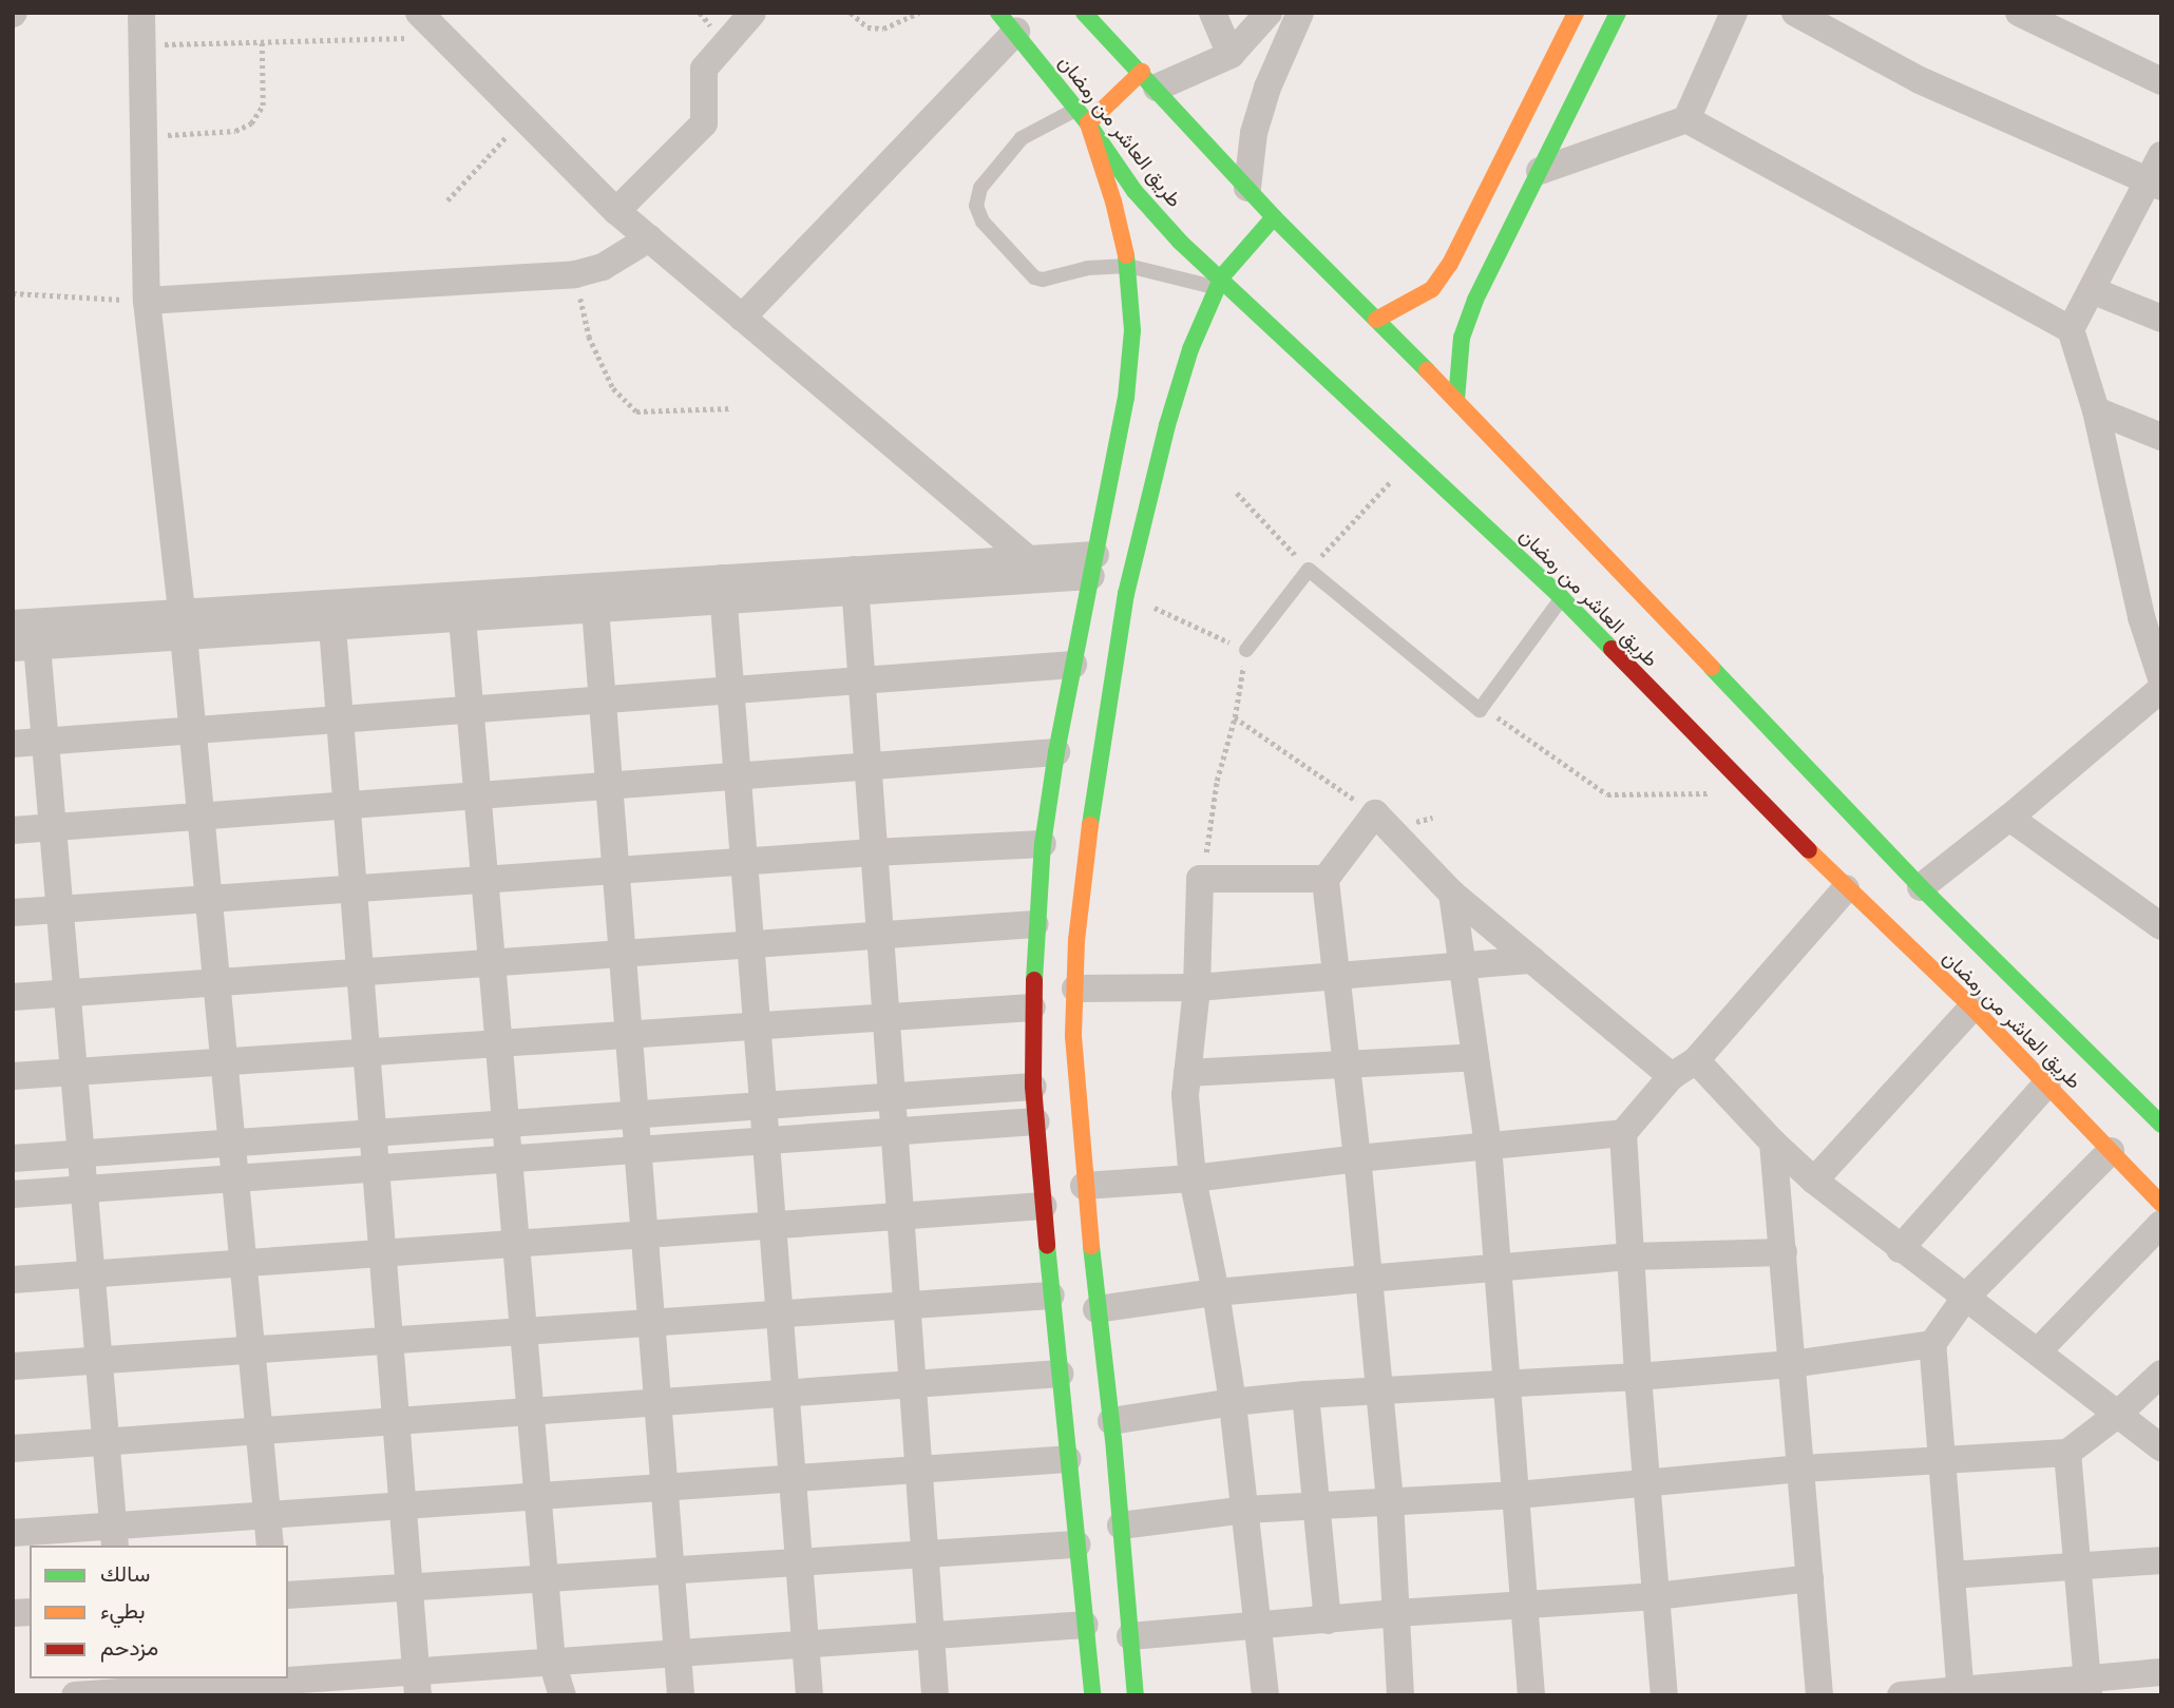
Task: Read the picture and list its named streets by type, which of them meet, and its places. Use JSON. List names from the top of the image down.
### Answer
{
  "streets": {
    "main road": ["طريق العاشر من رمضان"]
  },
  "legend": ["سالك", "بطيء", "مزدحم"]
}
